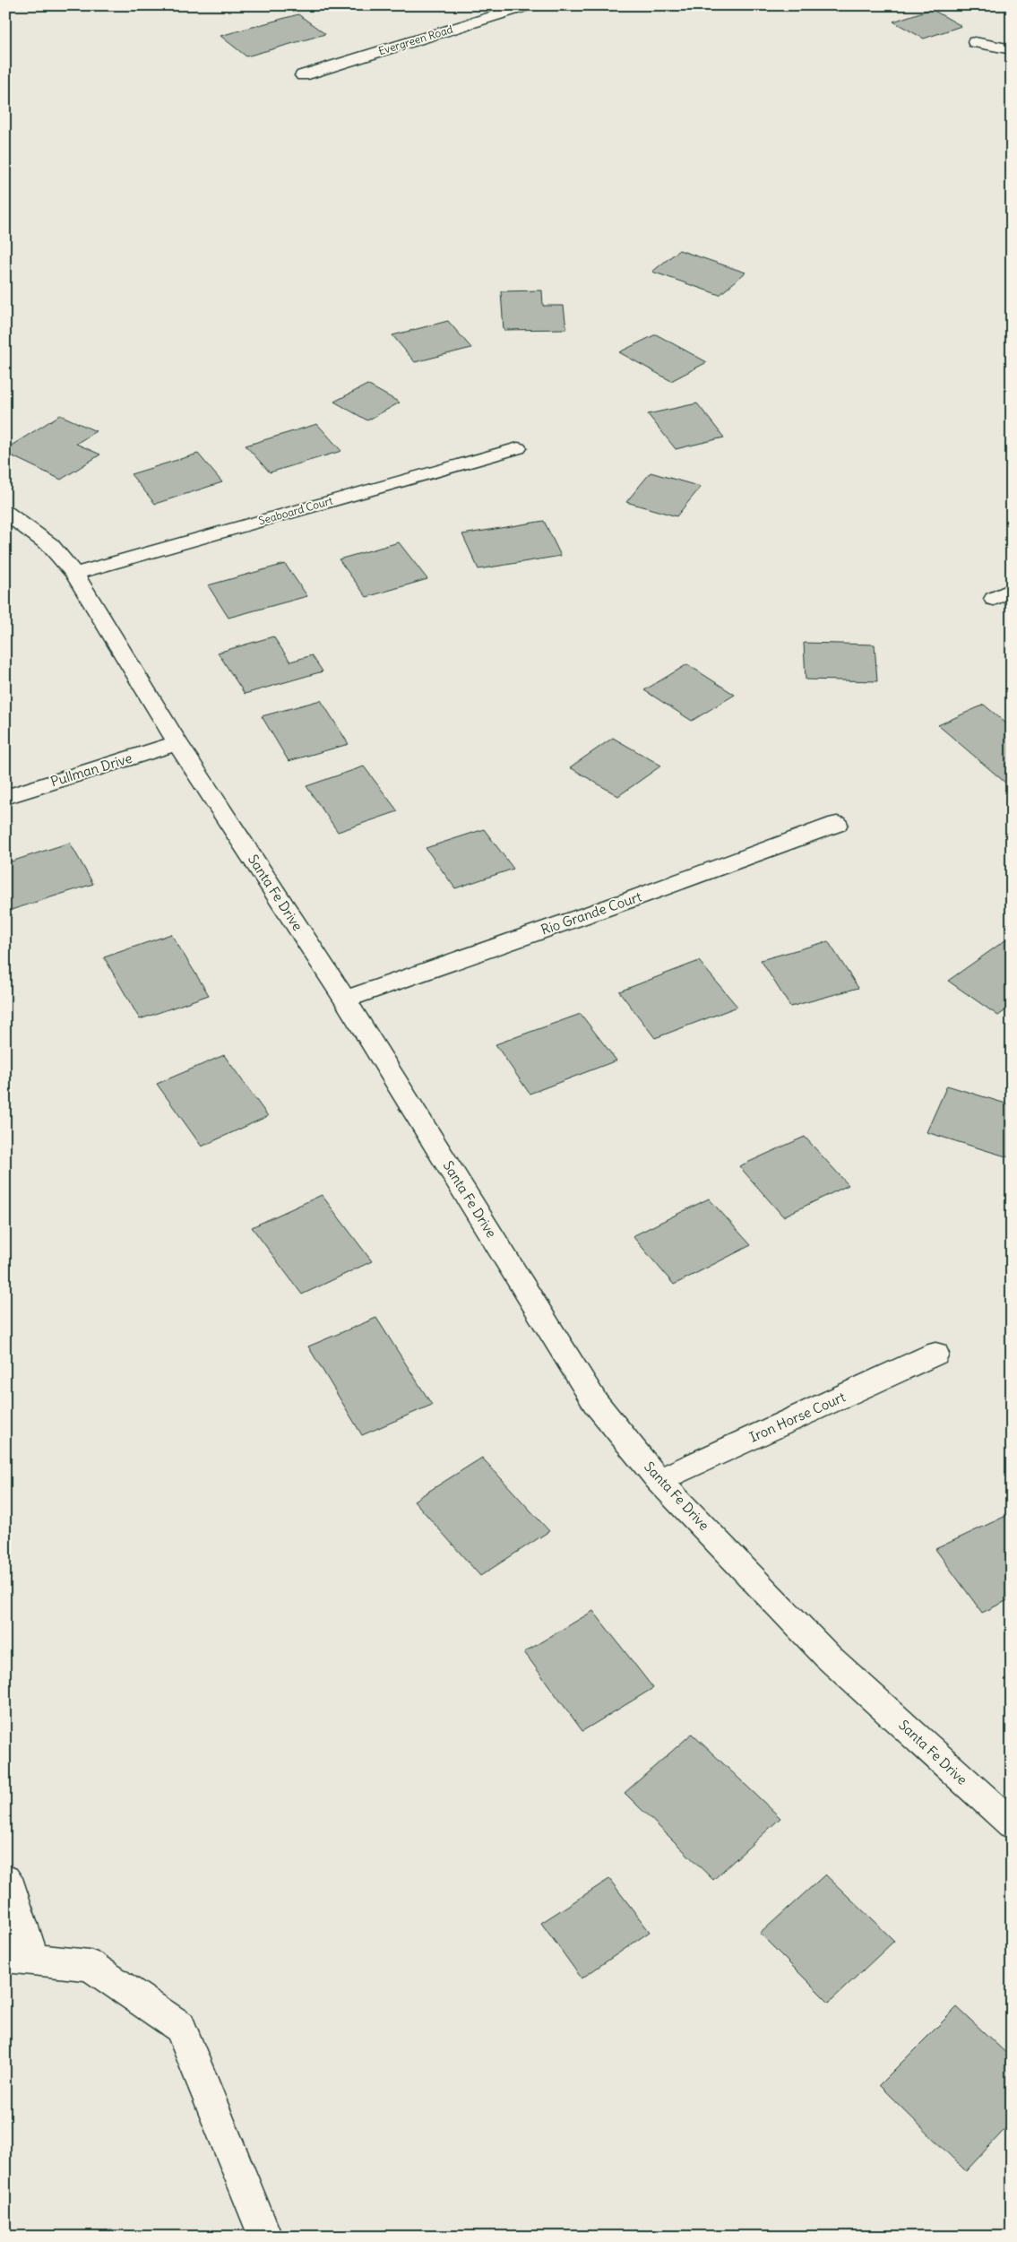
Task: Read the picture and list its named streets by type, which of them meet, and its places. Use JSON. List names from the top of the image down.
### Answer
{
  "streets": {
    "street": [
      "Evergreen Road",
      "Seaboard Court",
      "Pullman Drive",
      "Santa Fe Drive",
      "Rio Grande Court",
      "Iron Horse Court"
    ]
  },
  "crossings": [
    ["Seaboard Court", "Santa Fe Drive"],
    ["Pullman Drive", "Santa Fe Drive"],
    ["Santa Fe Drive", "Rio Grande Court"],
    ["Santa Fe Drive", "Iron Horse Court"]
  ]
}
